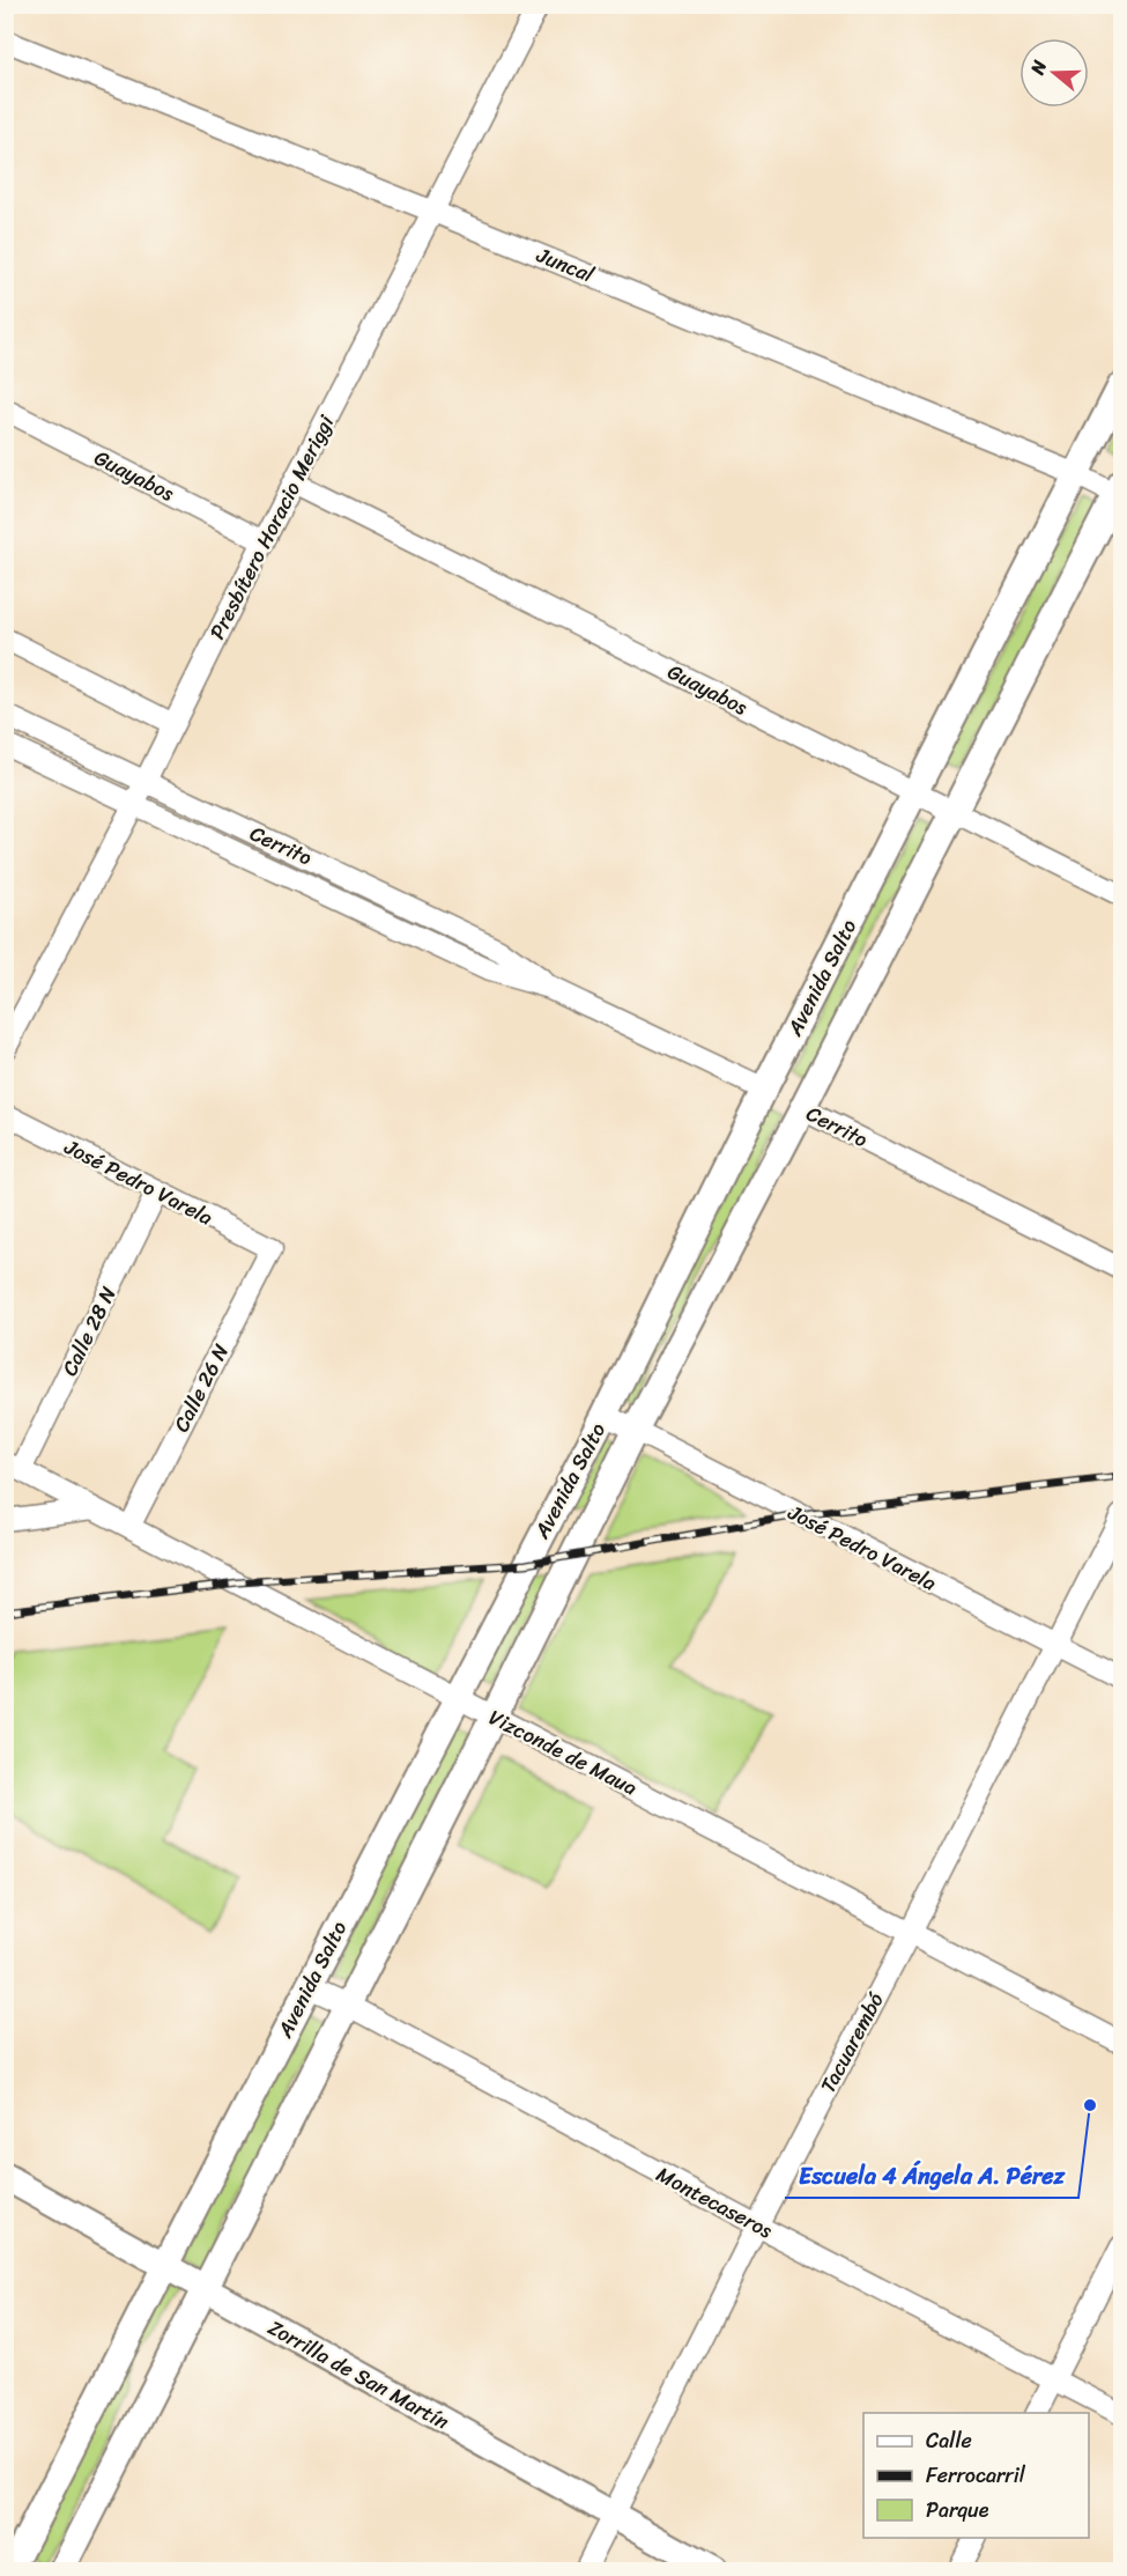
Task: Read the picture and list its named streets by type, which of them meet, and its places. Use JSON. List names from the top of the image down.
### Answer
{
  "streets": {
    "street": [
      "Juncal",
      "Guayabos",
      "Presbítero Horacio Meriggi",
      "Cerrito",
      "Avenida Salto",
      "José Pedro Varela",
      "Calle 28 N",
      "Calle 26 N",
      "Vizconde de Maua",
      "Tacuarembó",
      "Montecaseros",
      "Zorrilla de San Martín"
    ]
  },
  "crossings": [
    ["Juncal", "Presbítero Horacio Meriggi"],
    ["Juncal", "Avenida Salto"],
    ["Guayabos", "Presbítero Horacio Meriggi"],
    ["Guayabos", "Avenida Salto"],
    ["Presbítero Horacio Meriggi", "Cerrito"],
    ["Cerrito", "Avenida Salto"],
    ["Avenida Salto", "José Pedro Varela"],
    ["Avenida Salto", "Vizconde de Maua"],
    ["Avenida Salto", "Montecaseros"],
    ["Avenida Salto", "Zorrilla de San Martín"],
    ["José Pedro Varela", "Calle 28 N"],
    ["José Pedro Varela", "Calle 26 N"],
    ["José Pedro Varela", "Tacuarembó"],
    ["Calle 28 N", "Vizconde de Maua"],
    ["Calle 26 N", "Vizconde de Maua"],
    ["Vizconde de Maua", "Tacuarembó"],
    ["Tacuarembó", "Montecaseros"],
    ["Tacuarembó", "Zorrilla de San Martín"]
  ],
  "places": ["Escuela 4 Ángela A. Pérez"],
  "legend": ["Calle", "Ferrocarril", "Parque"],
  "north": "left"
}
